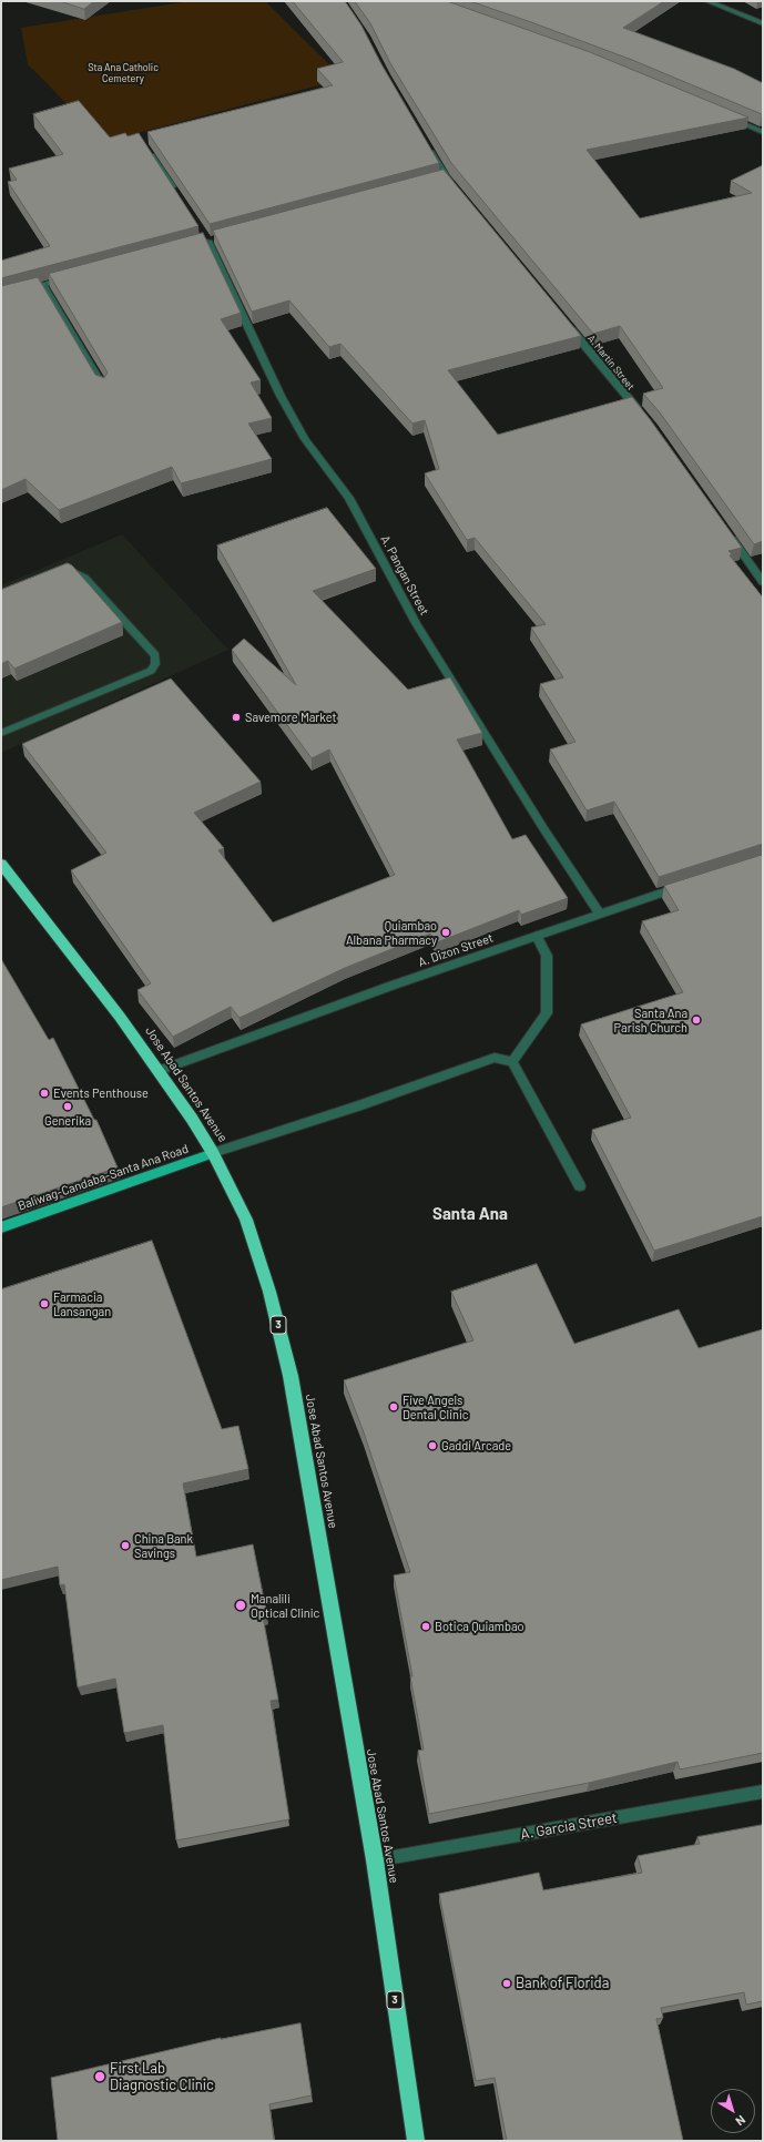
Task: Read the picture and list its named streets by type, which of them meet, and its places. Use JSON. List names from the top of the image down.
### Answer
{
  "streets": {
    "highway": ["Jose Abad Santos Avenue", "3"],
    "main road": ["Baliwag-Candaba-Santa Ana Road"],
    "street": [
      "A. Martin Street",
      "A. Pangan Street",
      "A. Dizon Street",
      "A. Garcia Street"
    ]
  },
  "crossings": [
    ["A. Pangan Street", "A. Dizon Street"],
    ["A. Dizon Street", "Jose Abad Santos Avenue"],
    ["Jose Abad Santos Avenue", "Baliwag-Candaba-Santa Ana Road"],
    ["Jose Abad Santos Avenue", "A. Garcia Street"]
  ],
  "districts": ["Santa Ana"],
  "parks": ["Sta Ana Catholic Cemetery"],
  "places": [
    "Savemore Market",
    "Quiambao Albana Pharmacy",
    "Santa Ana Parish Church",
    "Events Penthouse",
    "Generika",
    "Farmacia Lansangan",
    "Five Angels Dental Clinic",
    "Gaddi Arcade",
    "China Bank Savings",
    "Manalili Optical Clinic",
    "Botica Quiambao",
    "Bank of Florida",
    "First Lab Diagnostic Clinic"
  ],
  "north": "bottom right"
}
